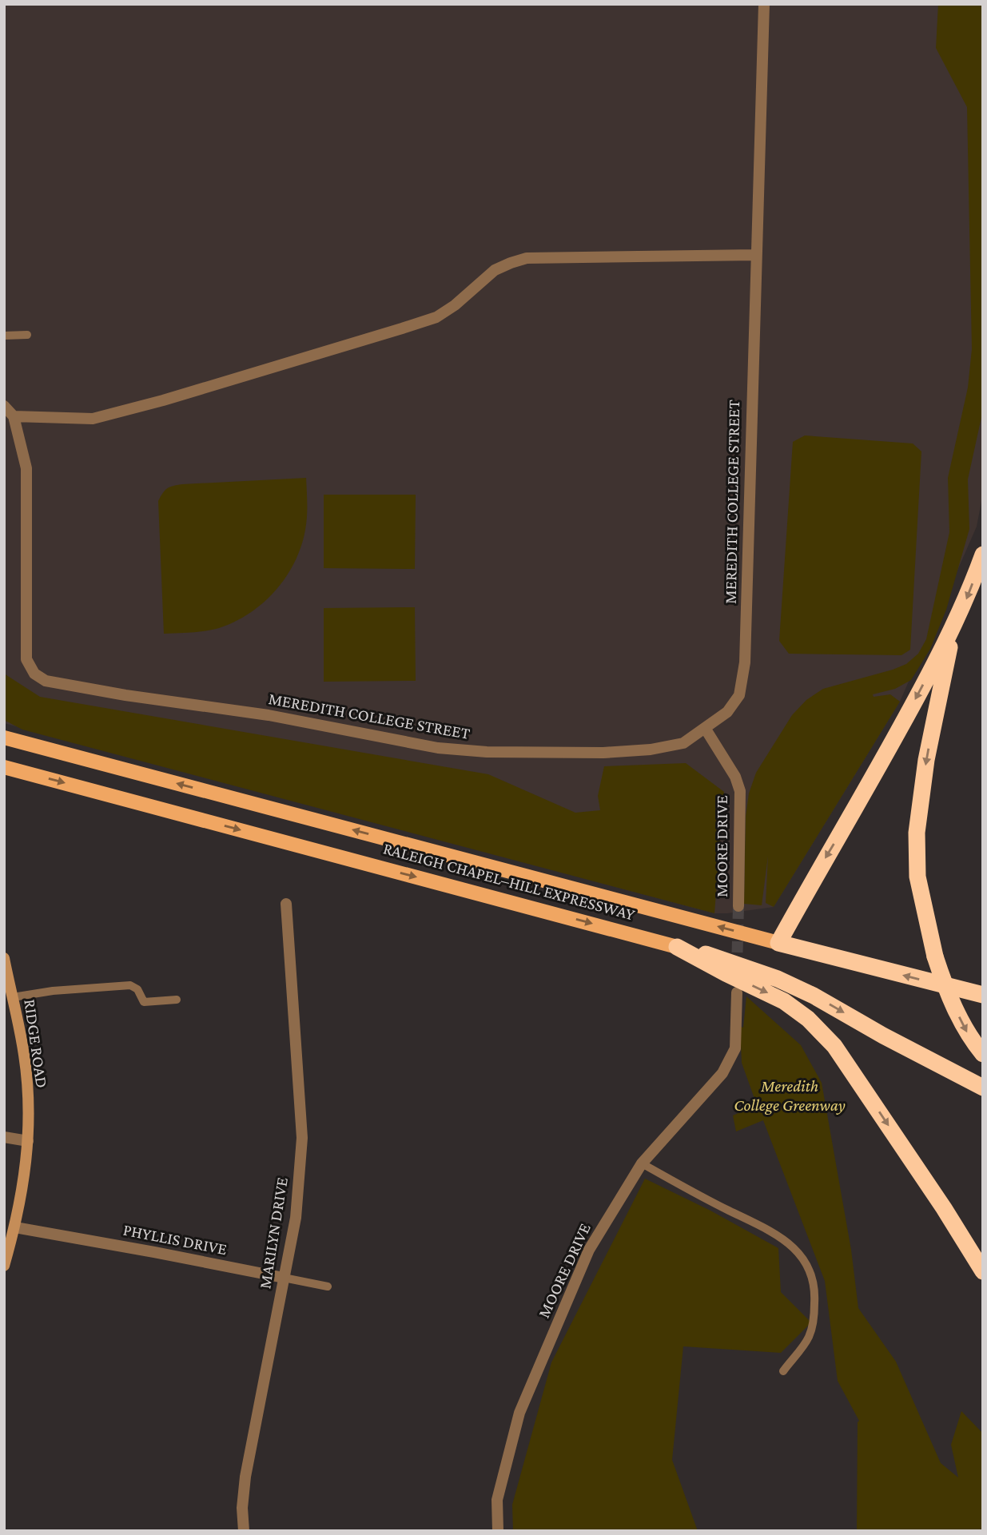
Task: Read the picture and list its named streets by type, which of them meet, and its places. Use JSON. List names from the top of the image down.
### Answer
{
  "streets": {
    "highway": ["RALEIGH CHAPEL–HILL EXPRESSWAY"],
    "street": [
      "MEREDITH COLLEGE STREET",
      "MOORE DRIVE",
      "RIDGE ROAD",
      "MARILYN DRIVE",
      "PHYLLIS DRIVE"
    ]
  },
  "crossings": [
    ["MEREDITH COLLEGE STREET", "MOORE DRIVE"],
    ["RIDGE ROAD", "PHYLLIS DRIVE"],
    ["MARILYN DRIVE", "PHYLLIS DRIVE"]
  ],
  "parks": ["Meredith College Greenway"]
}
